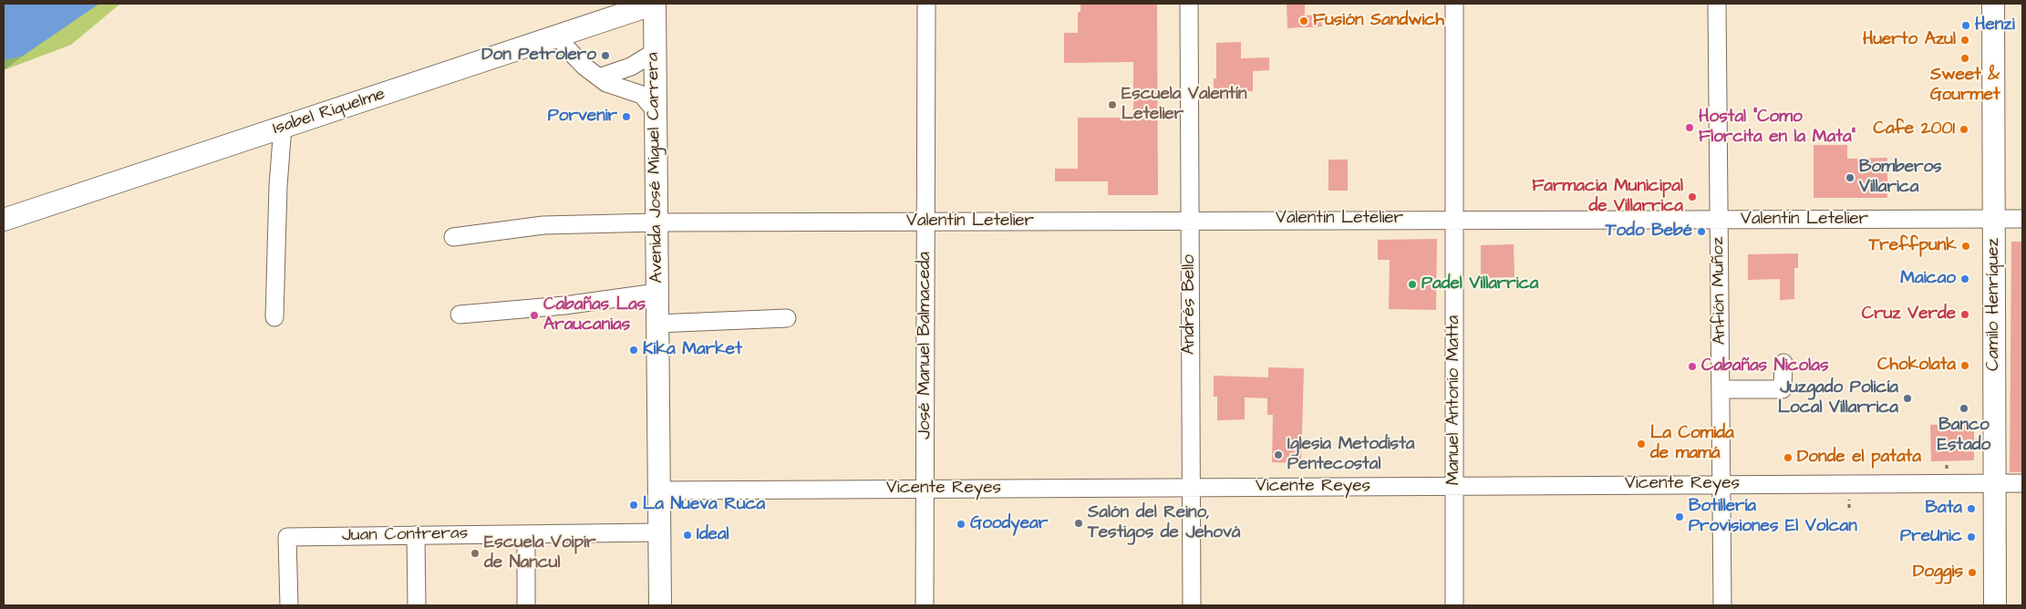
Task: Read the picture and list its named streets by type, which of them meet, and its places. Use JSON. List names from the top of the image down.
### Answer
{
  "streets": {
    "main road": ["Isabel Riquelme", "Avenida José Miguel Carrera", "Camilo Henríquez"],
    "street": [
      "Valentín Letelier",
      "Anfión Muñoz",
      "Andrés Bello",
      "José Manuel Balmaceda",
      "Manuel Antonio Matta",
      "Vicente Reyes",
      "Juan Contreras"
    ]
  },
  "crossings": [
    ["Isabel Riquelme", "Avenida José Miguel Carrera"],
    ["Avenida José Miguel Carrera", "Valentín Letelier"],
    ["Avenida José Miguel Carrera", "Vicente Reyes"],
    ["Avenida José Miguel Carrera", "Juan Contreras"],
    ["Valentín Letelier", "Anfión Muñoz"],
    ["Valentín Letelier", "Andrés Bello"],
    ["Valentín Letelier", "Camilo Henríquez"],
    ["Valentín Letelier", "José Manuel Balmaceda"],
    ["Valentín Letelier", "Manuel Antonio Matta"],
    ["Anfión Muñoz", "Vicente Reyes"],
    ["Andrés Bello", "Vicente Reyes"],
    ["Camilo Henríquez", "Vicente Reyes"],
    ["José Manuel Balmaceda", "Vicente Reyes"],
    ["Manuel Antonio Matta", "Vicente Reyes"]
  ],
  "places": [
    "Fusión Sandwich",
    "Henzi",
    "Huerto Azul",
    "Don Petrolero",
    "Sweet & Gourmet",
    "Escuela Valentín Letelier",
    "Porvenir",
    "Hostal \"Como Florcita en la Mata\"",
    "Cafe 2001",
    "Bomberos Villarica",
    "Farmacia Municipal de Villarrica",
    "Todo Bebé",
    "Treffpunk",
    "Maicao",
    "Padel Villarrica",
    "Cruz Verde",
    "Cabañas Las Araucanias",
    "Kika Market",
    "Chokolata",
    "Cabañas Nicolas",
    "Juzgado Policía Local Villarrica",
    "Banco Estado",
    "La Comida de mamá",
    "Iglesia Metodista Pentecostal",
    "Donde el patata",
    "La Nueva Ruca",
    "Bata",
    "Botillería Provisiones El Volcan",
    "Salón del Reino, Testigos de Jehová",
    "Goodyear",
    "Ideal",
    "PreUnic",
    "Escuela Voipir de Nancul",
    "Doggis"
  ]
}
